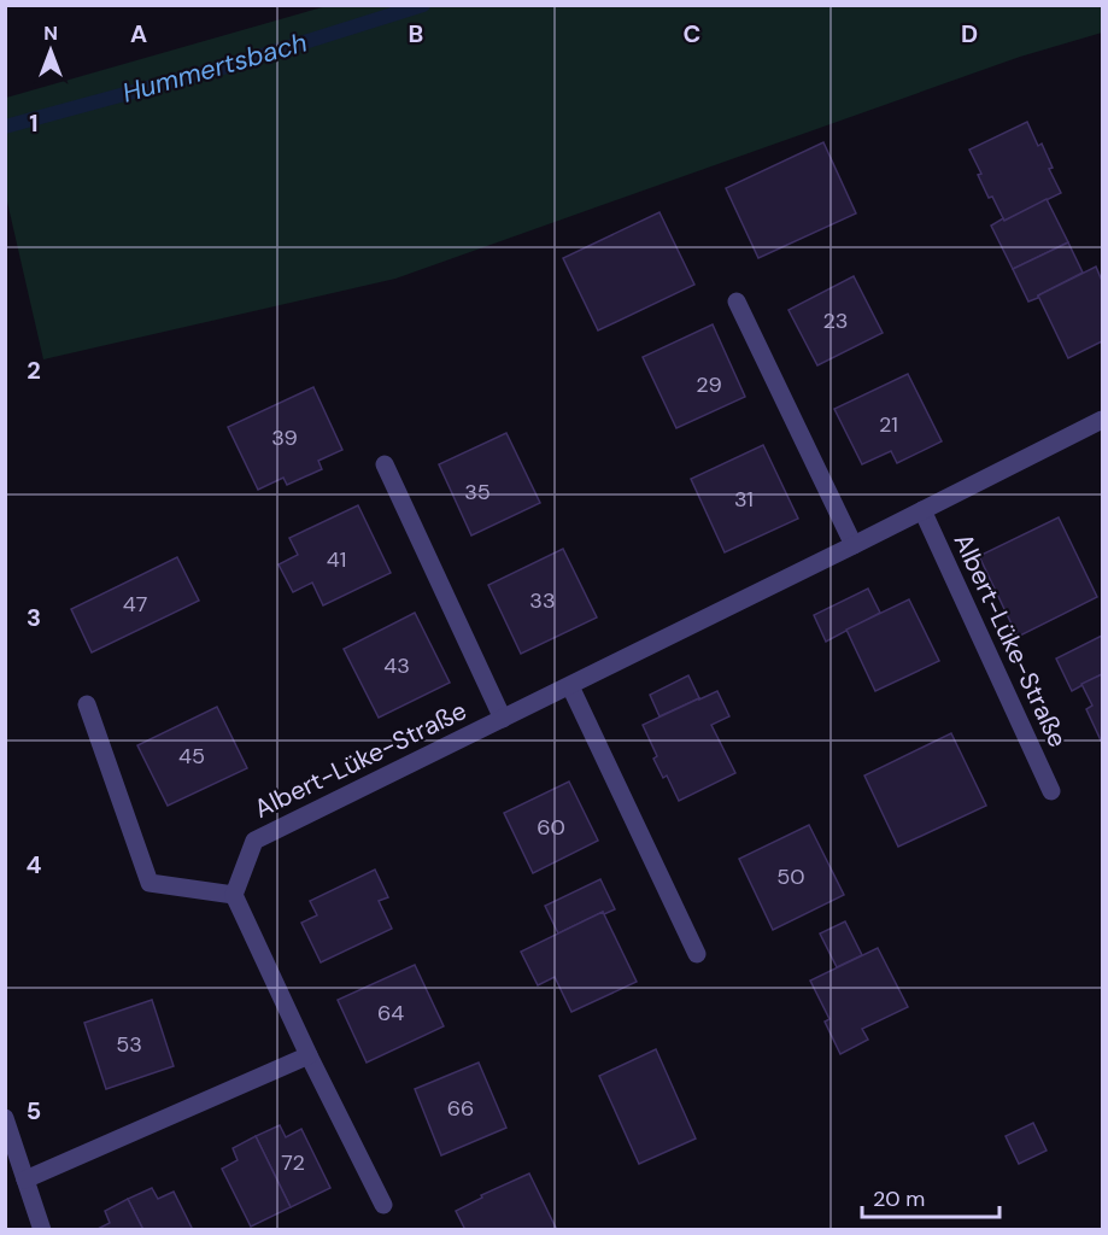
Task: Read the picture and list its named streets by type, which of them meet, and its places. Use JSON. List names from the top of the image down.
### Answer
{
  "streets": {
    "street": ["Albert-Lüke-Straße"]
  },
  "water": ["Hummertsbach"],
  "house_numbers": [
    "23",
    "29",
    "21",
    "39",
    "35",
    "31",
    "41",
    "33",
    "47",
    "43",
    "45",
    "60",
    "50",
    "64",
    "53",
    "66",
    "72"
  ],
  "scale_bar": "20 m",
  "north": "top",
  "grid": {
    "columns": [
      "A",
      "B",
      "C",
      "D"
    ],
    "rows": [
      "1",
      "2",
      "3",
      "4",
      "5"
    ]
  }
}
